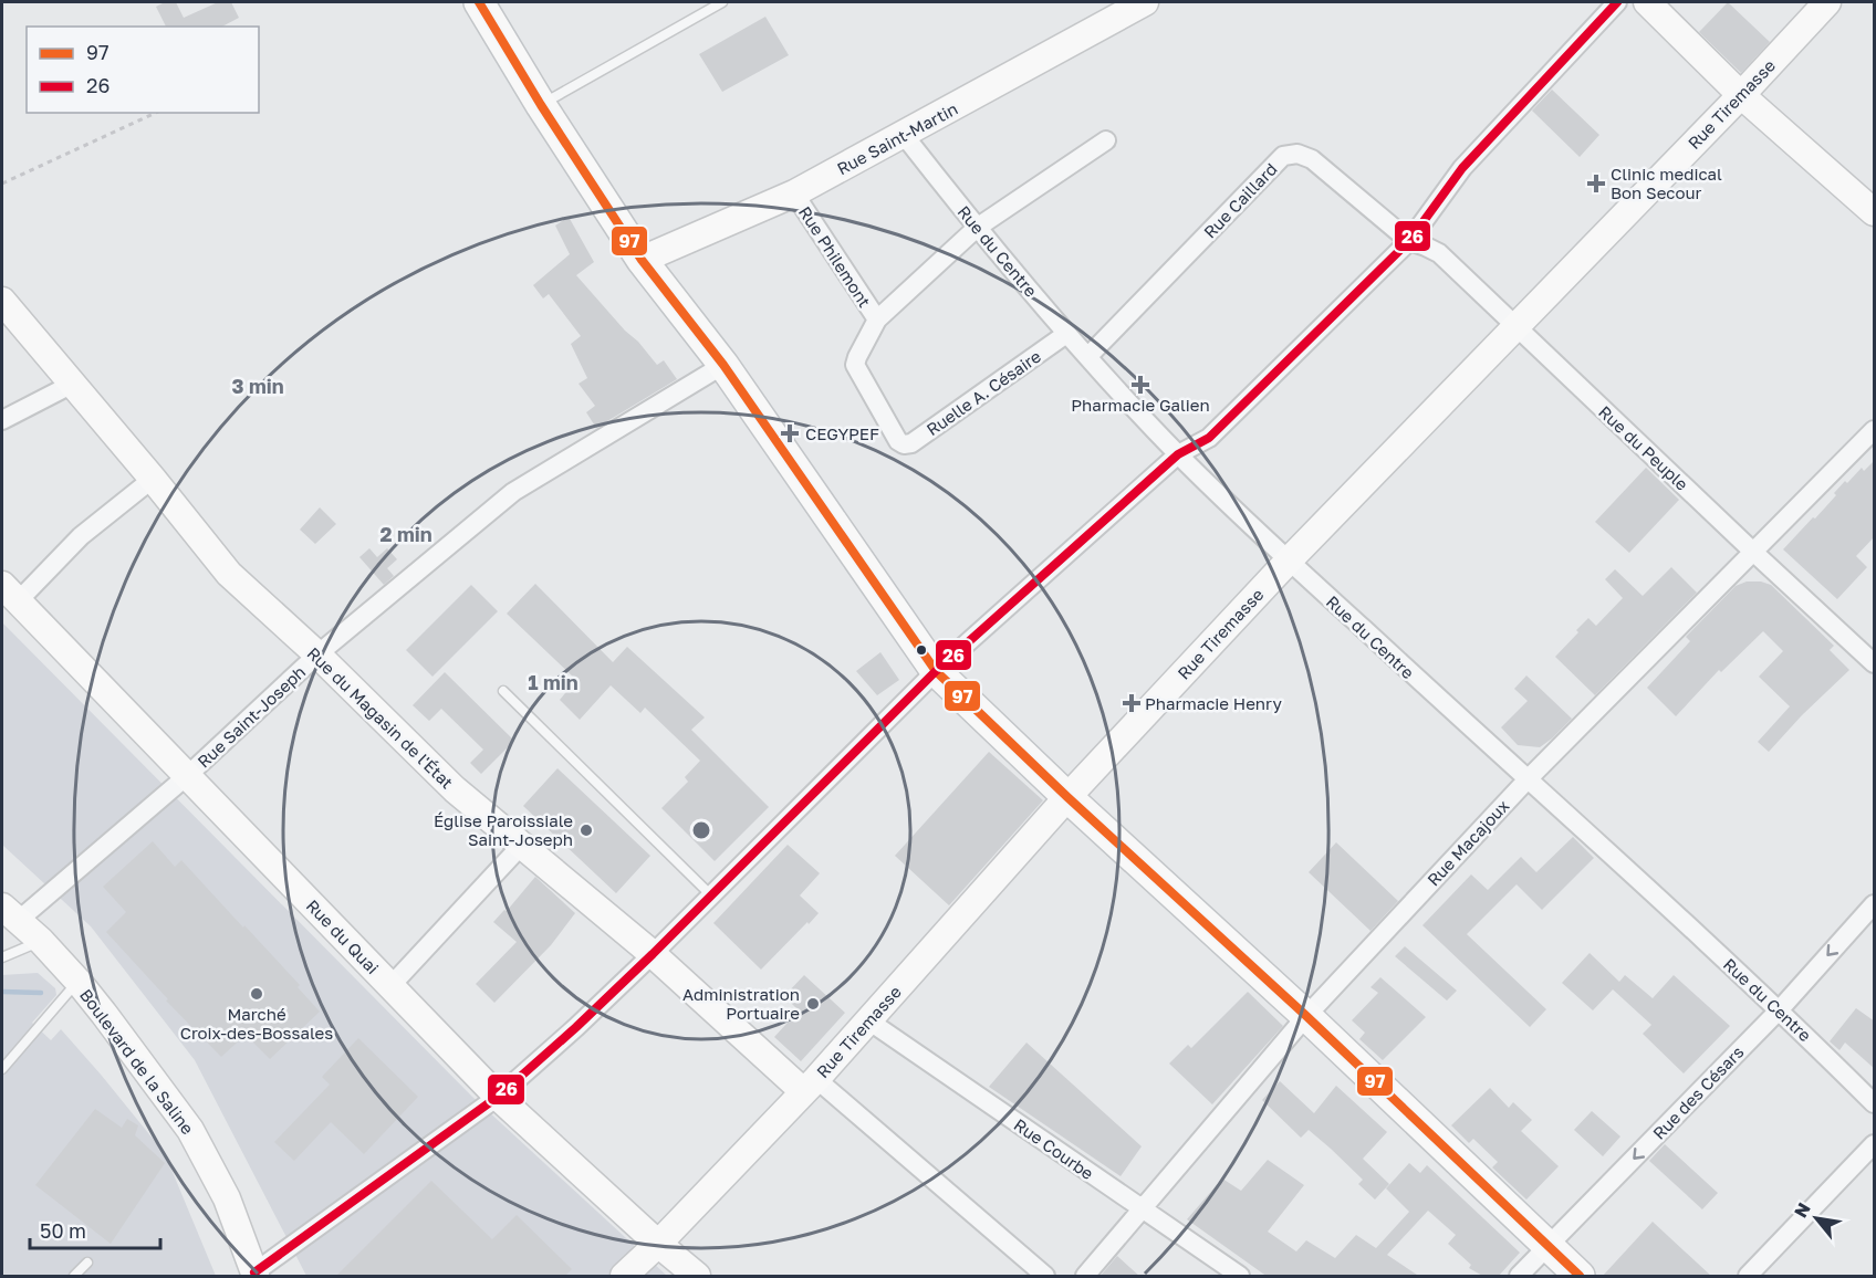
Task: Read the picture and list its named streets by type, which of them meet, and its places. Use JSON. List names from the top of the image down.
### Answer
{
  "streets": {
    "street": [
      "Rue Tiremasse",
      "Rue Saint-Martin",
      "Rue Caillard",
      "Rue du Centre",
      "Rue Philemont",
      "Ruelle A. Césaire",
      "Rue du Peuple",
      "Rue Saint-Joseph",
      "Rue du Magasin de l'État",
      "Rue Macajoux",
      "Rue du Quai",
      "Boulevard de la Saline",
      "Rue des Césars",
      "Rue Courbe"
    ]
  },
  "crossings": [
    ["Rue Tiremasse", "Rue du Centre"],
    ["Rue Tiremasse", "Rue du Peuple"],
    ["Rue Tiremasse", "Rue du Magasin de l'État"],
    ["Rue Tiremasse", "Rue du Quai"],
    ["Rue Tiremasse", "Rue Courbe"],
    ["Rue Saint-Martin", "Rue du Centre"],
    ["Rue Saint-Martin", "Rue Philemont"],
    ["Rue Caillard", "Rue du Centre"],
    ["Rue Caillard", "Rue du Peuple"],
    ["Rue du Centre", "Ruelle A. Césaire"],
    ["Rue du Centre", "Rue Macajoux"],
    ["Rue du Centre", "Rue des Césars"],
    ["Rue Philemont", "Ruelle A. Césaire"],
    ["Rue du Peuple", "Rue Macajoux"],
    ["Rue Saint-Joseph", "Rue du Magasin de l'État"],
    ["Rue Saint-Joseph", "Rue du Quai"],
    ["Rue Saint-Joseph", "Boulevard de la Saline"],
    ["Rue Macajoux", "Rue Courbe"]
  ],
  "places": {
    "health": [
      "Clinic medical Bon Secour",
      "Pharmacie Galien",
      "CEGYPEF",
      "Pharmacie Henry"
    ],
    "other": ["Église Paroissiale Saint-Joseph", "Marché Croix-des-Bossales", "Administration Portuaire"]
  },
  "lines": ["transit line 97", "transit line 26"],
  "legend": ["97", "26"],
  "scale_bar": "50 m",
  "north": "top left",
  "rings": ["3 min", "2 min", "1 min"]
}
